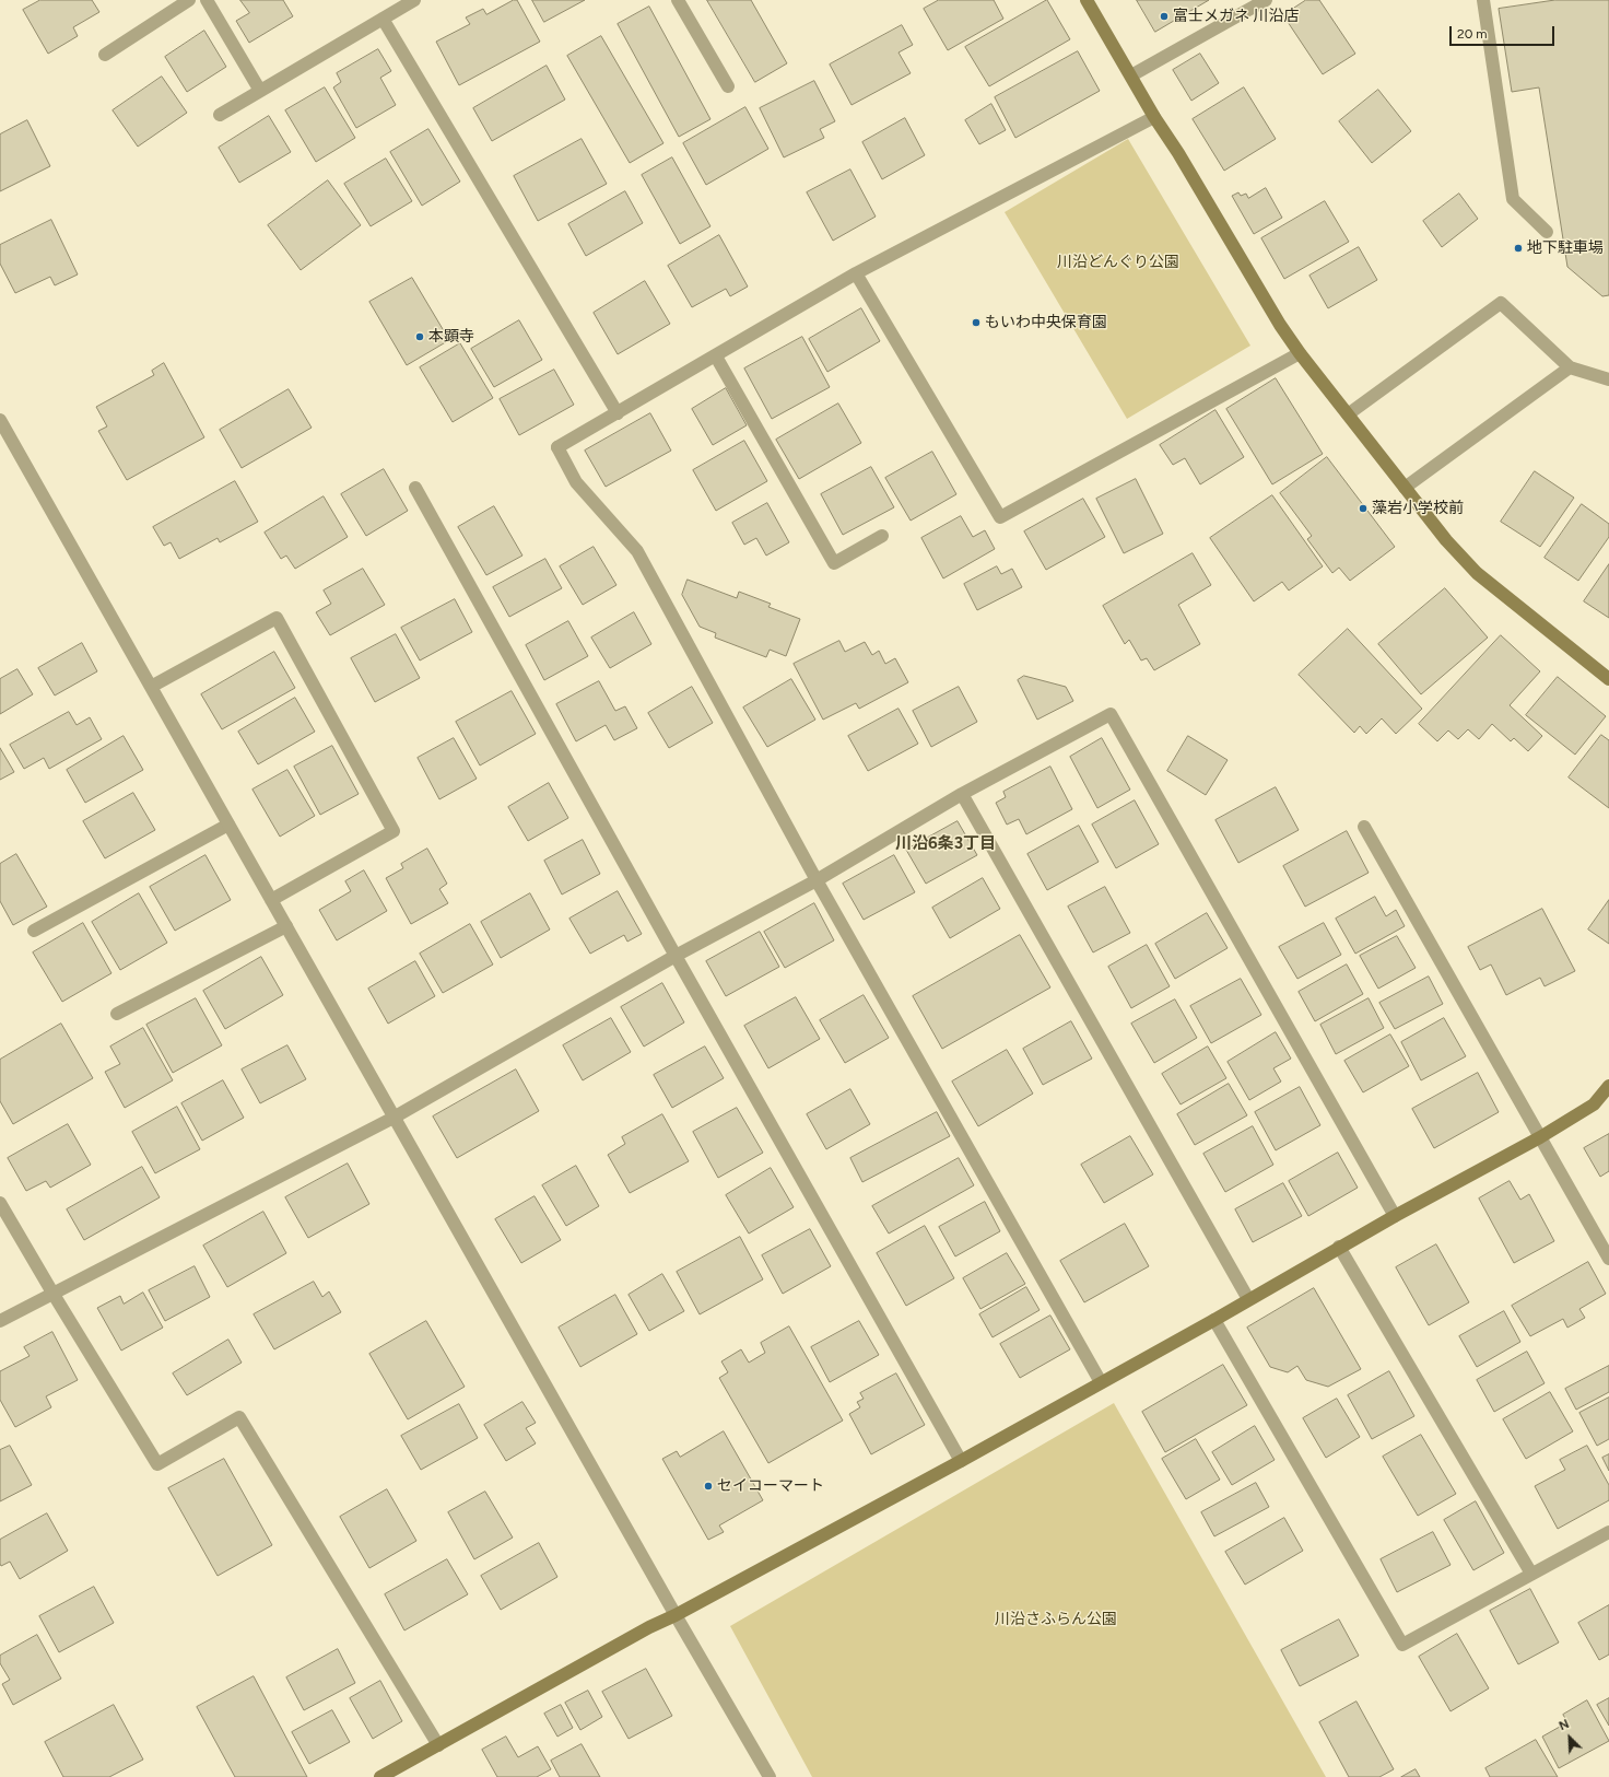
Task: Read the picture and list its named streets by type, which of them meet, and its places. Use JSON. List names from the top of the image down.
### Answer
{
  "districts": ["川沿6条3丁目"],
  "parks": ["川沿どんぐり公園", "川沿さふらん公園"],
  "places": [
    "富士メガネ 川沿店",
    "地下駐車場",
    "もいわ中央保育園",
    "本顕寺",
    "藻岩小学校前",
    "セイコーマート"
  ],
  "scale_bar": "20 m",
  "north": "top left"
}
